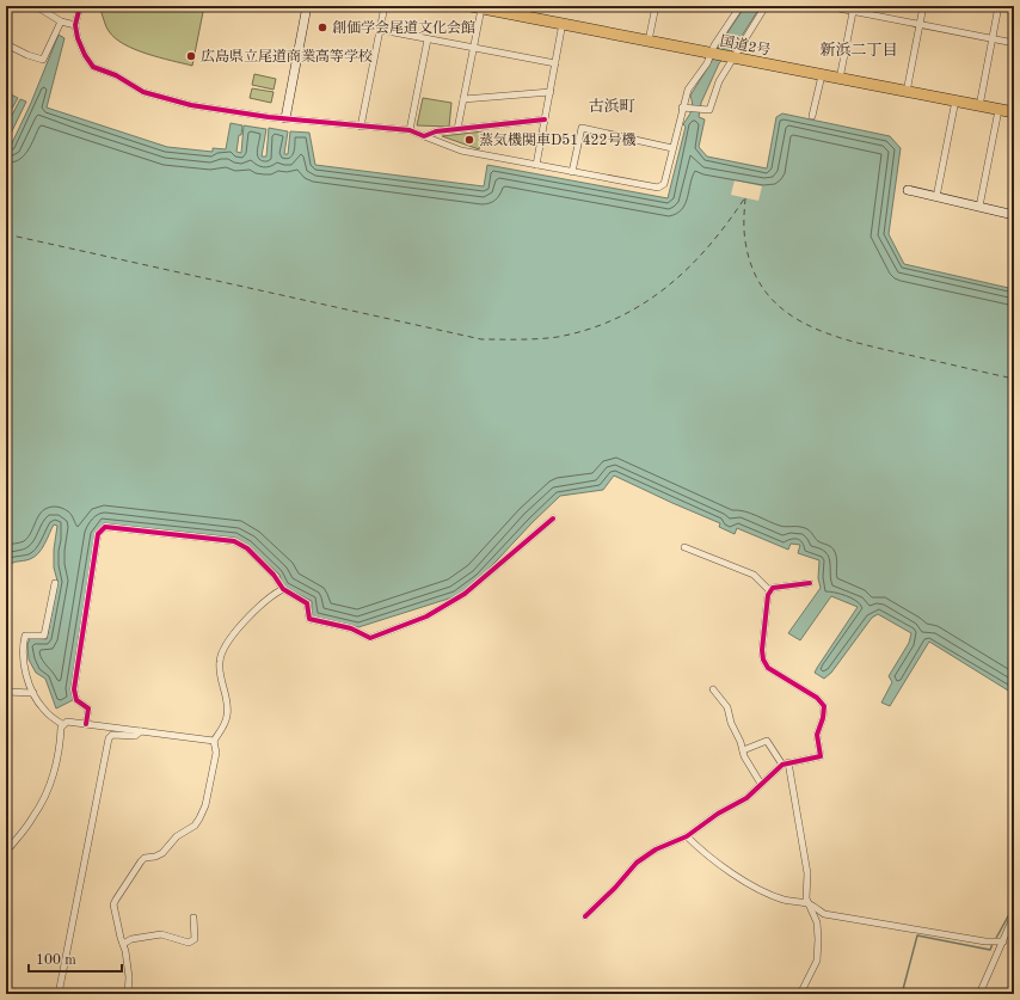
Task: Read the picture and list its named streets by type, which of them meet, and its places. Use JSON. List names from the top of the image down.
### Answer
{
  "streets": {
    "highway": ["国道2号"]
  },
  "districts": ["新浜二丁目", "古浜町"],
  "places": ["創価学会尾道文化会館", "広島県立尾道商業高等学校", "蒸気機関車D51 422号機"],
  "scale_bar": "100 m"
}
